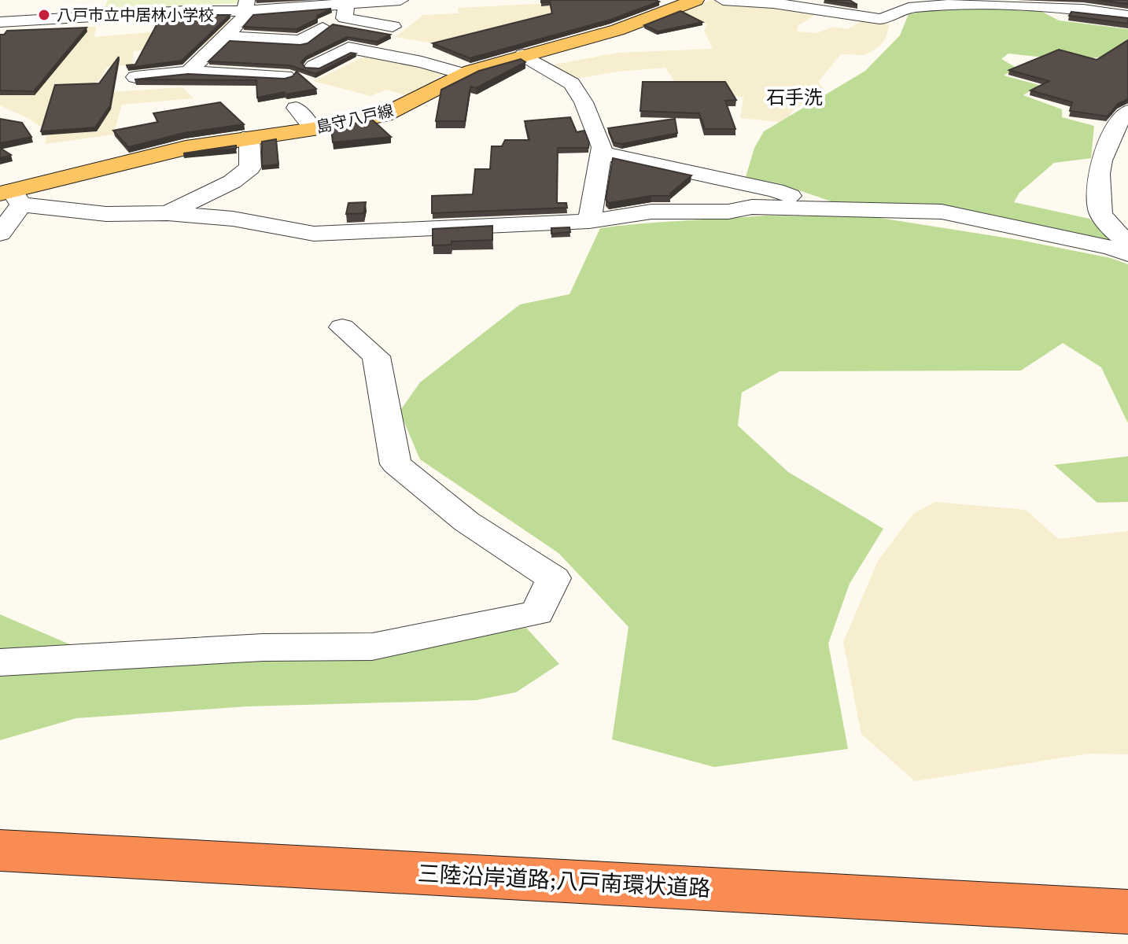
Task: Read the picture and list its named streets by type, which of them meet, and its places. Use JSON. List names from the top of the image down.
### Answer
{
  "streets": {
    "highway": ["三陸沿岸道路;八戸南環状道路"],
    "main road": ["島守八戸線"]
  },
  "districts": ["石手洗"],
  "places": ["八戸市立中居林小学校"]
}
